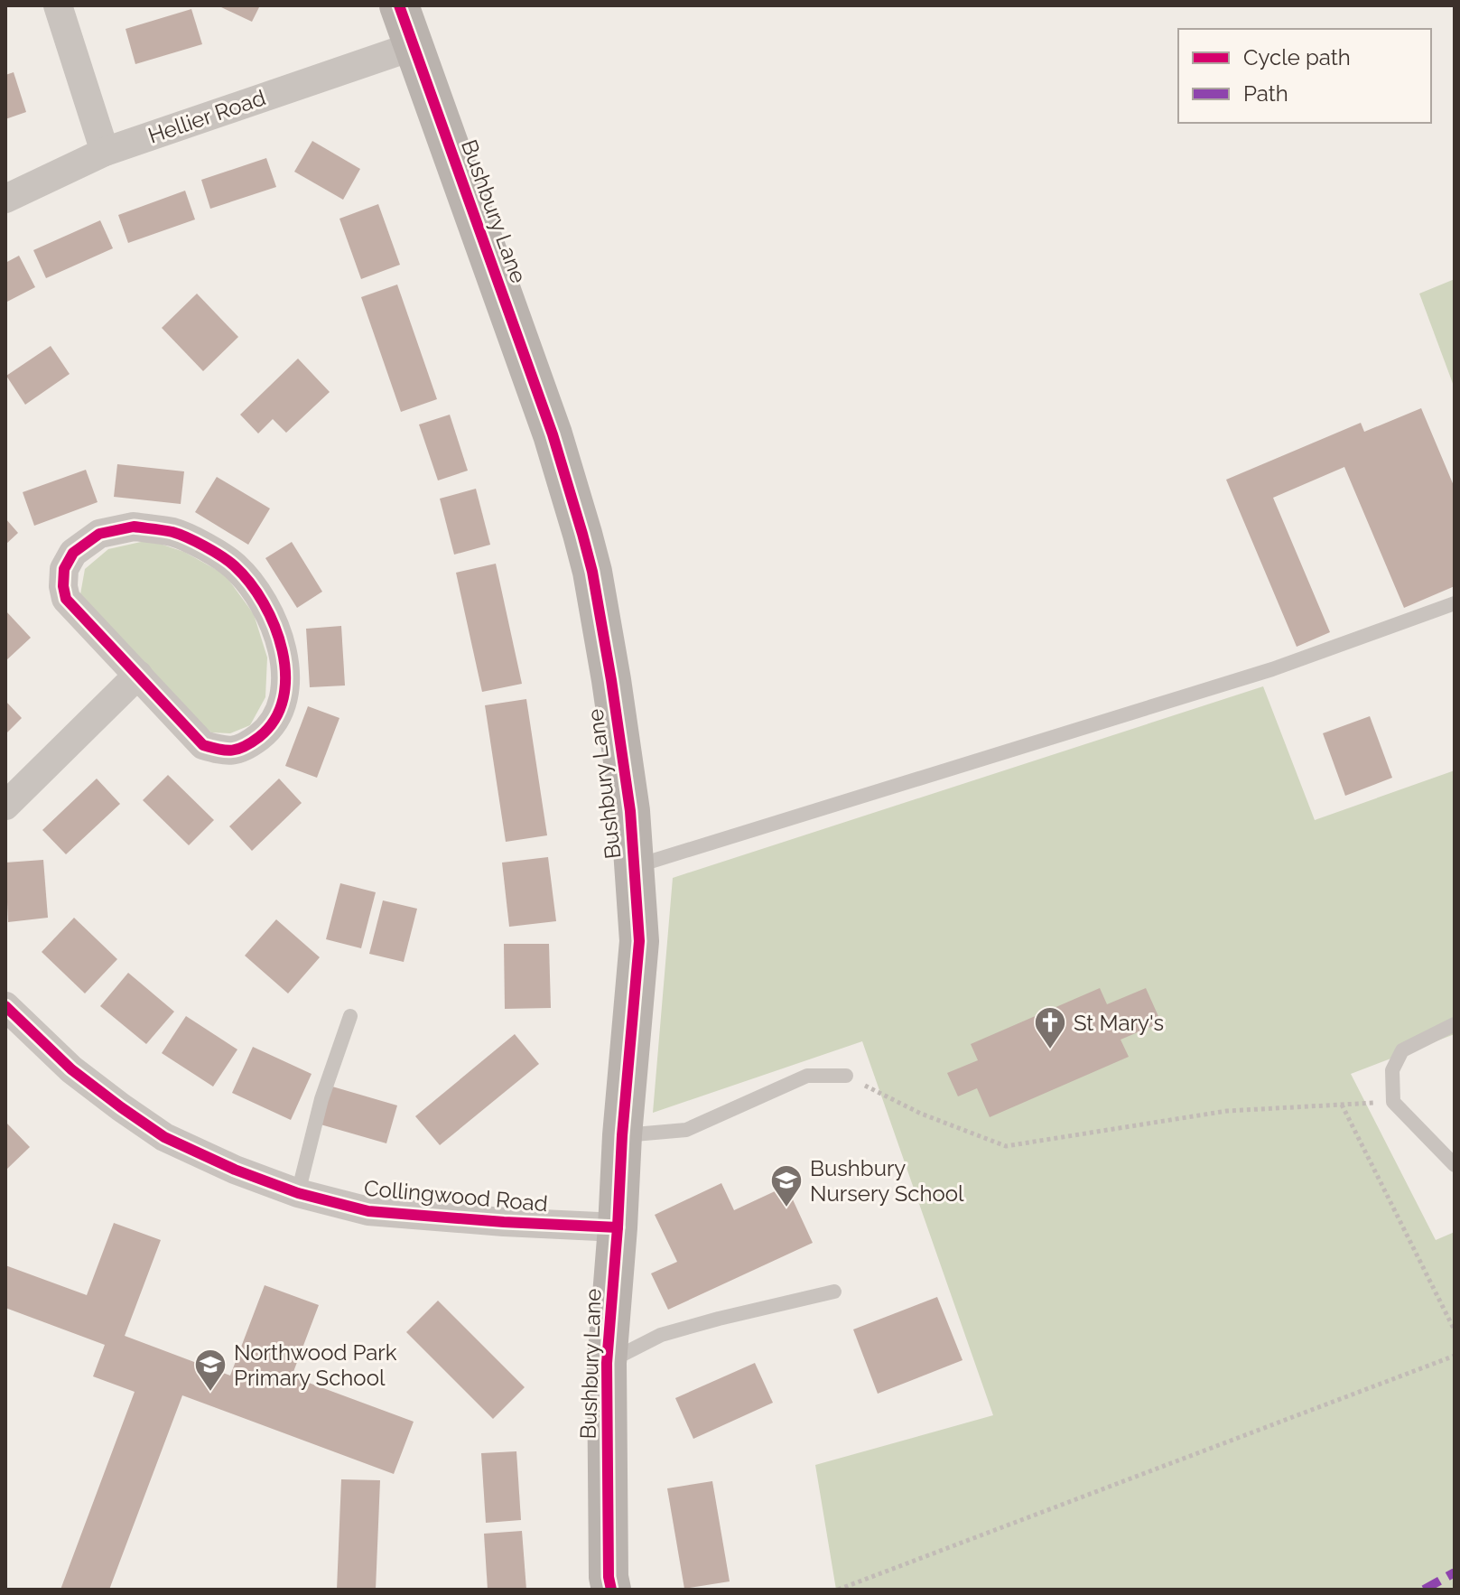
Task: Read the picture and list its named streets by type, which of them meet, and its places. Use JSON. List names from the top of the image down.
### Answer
{
  "streets": {
    "street": ["Hellier Road", "Bushbury Lane", "Collingwood Road"]
  },
  "crossings": [
    ["Hellier Road", "Bushbury Lane"],
    ["Bushbury Lane", "Collingwood Road"]
  ],
  "places": {
    "church": ["St Mary's"],
    "school or university": ["Bushbury Nursery School", "Northwood Park Primary School"]
  },
  "legend": ["Cycle path", "Path"]
}
